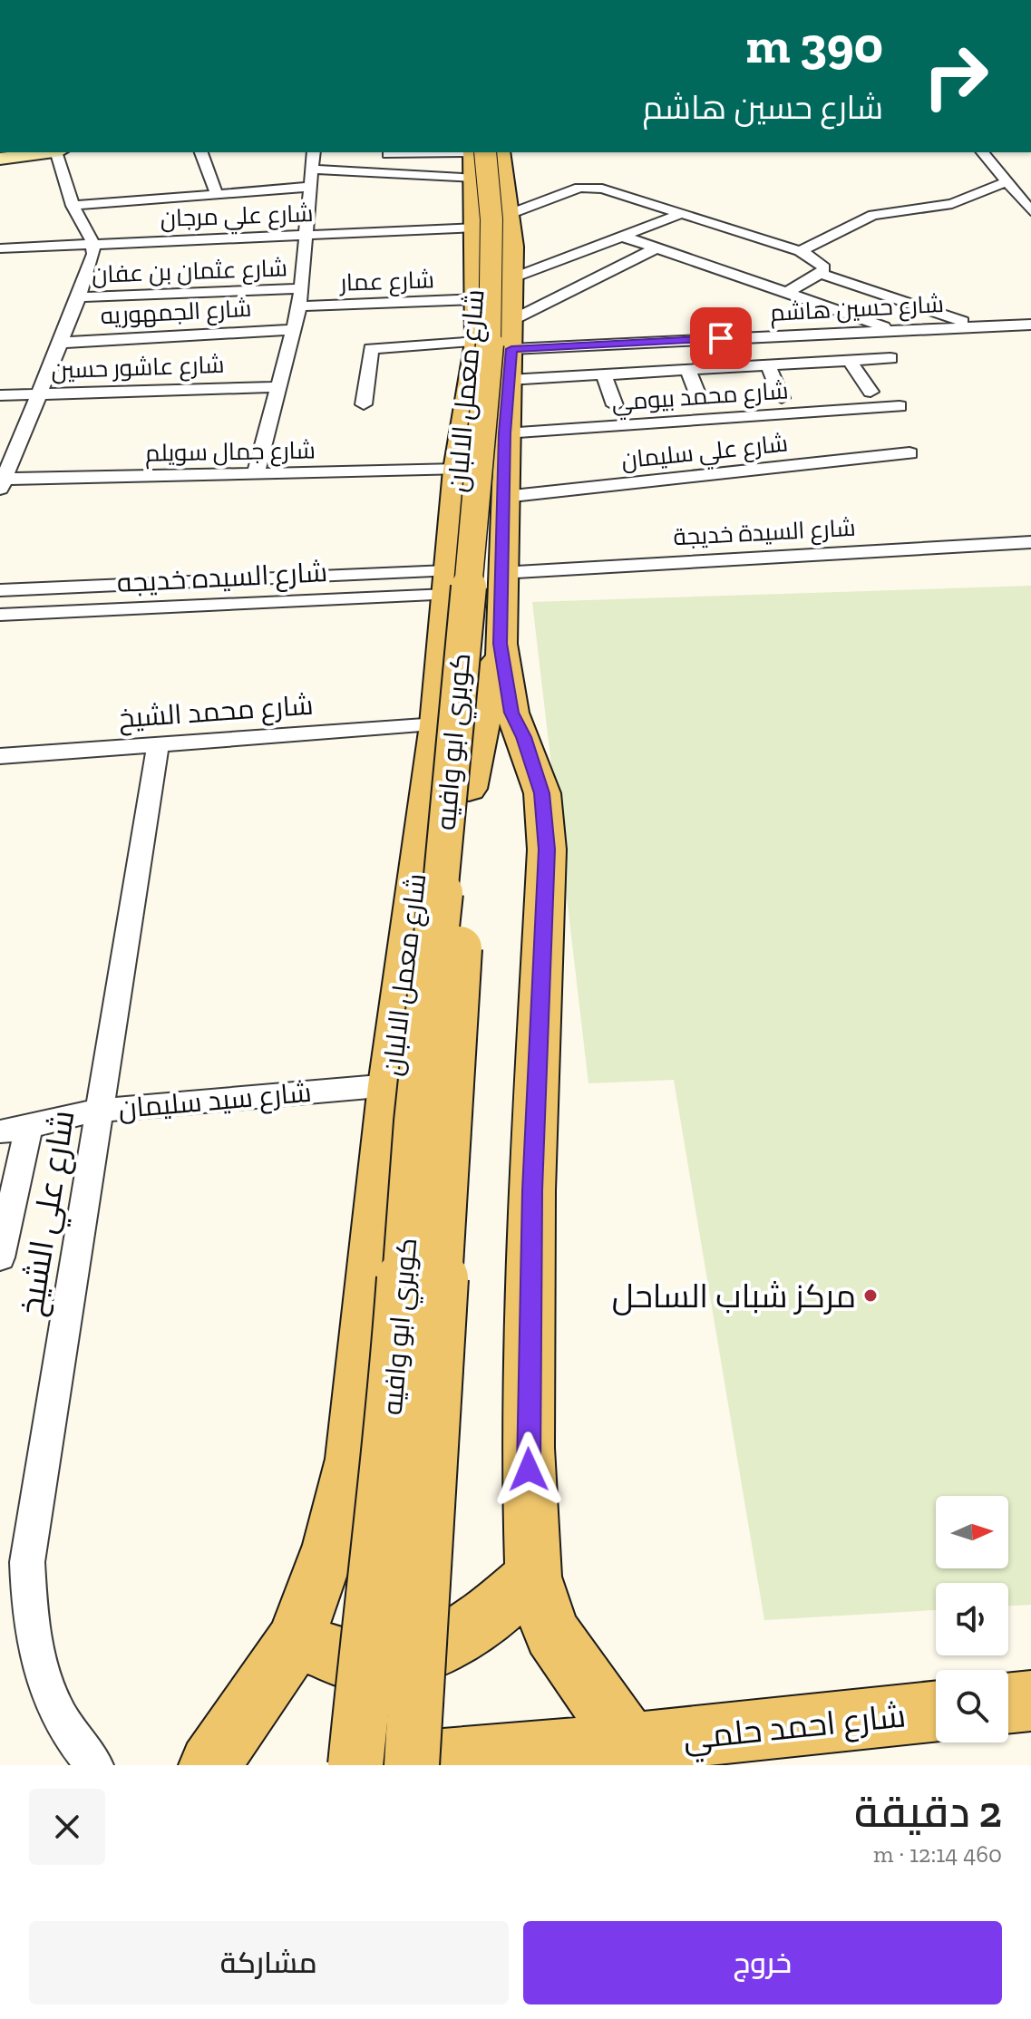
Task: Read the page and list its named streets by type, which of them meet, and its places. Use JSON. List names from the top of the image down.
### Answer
{
  "streets": {
    "main road": ["شارع معمل الالبان", "كوبري ابو وافيه", "شارع احمد حلمي"],
    "street": [
      "شارع علي مرجان",
      "شارع عثمان بن عفان",
      "شارع عمار",
      "شارع حسين هاشم",
      "شارع الجمهوريه",
      "شارع عاشور حسين",
      "شارع محمد بيومي",
      "شارع جمال سويلم",
      "شارع علي سليمان",
      "شارع السيدة خديجة",
      "شارع السيده خديجه",
      "شارع محمد الشيخ",
      "شارع سيد سليمان",
      "شارع علي الشيخ"
    ]
  },
  "crossings": [
    ["شارع علي مرجان", "شارع معمل الالبان"],
    ["شارع عمار", "شارع معمل الالبان"],
    ["شارع حسين هاشم", "شارع معمل الالبان"],
    ["شارع معمل الالبان", "شارع محمد بيومي"],
    ["شارع معمل الالبان", "شارع جمال سويلم"],
    ["شارع معمل الالبان", "شارع علي سليمان"],
    ["شارع معمل الالبان", "شارع السيدة خديجة"],
    ["شارع معمل الالبان", "شارع السيده خديجه"],
    ["شارع معمل الالبان", "شارع محمد الشيخ"],
    ["شارع معمل الالبان", "كوبري ابو وافيه"],
    ["شارع معمل الالبان", "شارع سيد سليمان"],
    ["شارع معمل الالبان", "شارع احمد حلمي"],
    ["شارع محمد الشيخ", "شارع علي الشيخ"],
    ["شارع سيد سليمان", "شارع علي الشيخ"]
  ],
  "places": ["مركز شباب الساحل"],
  "north": "right",
  "page": {
    "turn": ["390 m", "شارع حسين هاشم"],
    "heading": ["2 دقيقة", "460 m · 12:14"],
    "buttons": ["خروج", "مشاركة"]
  }
}
